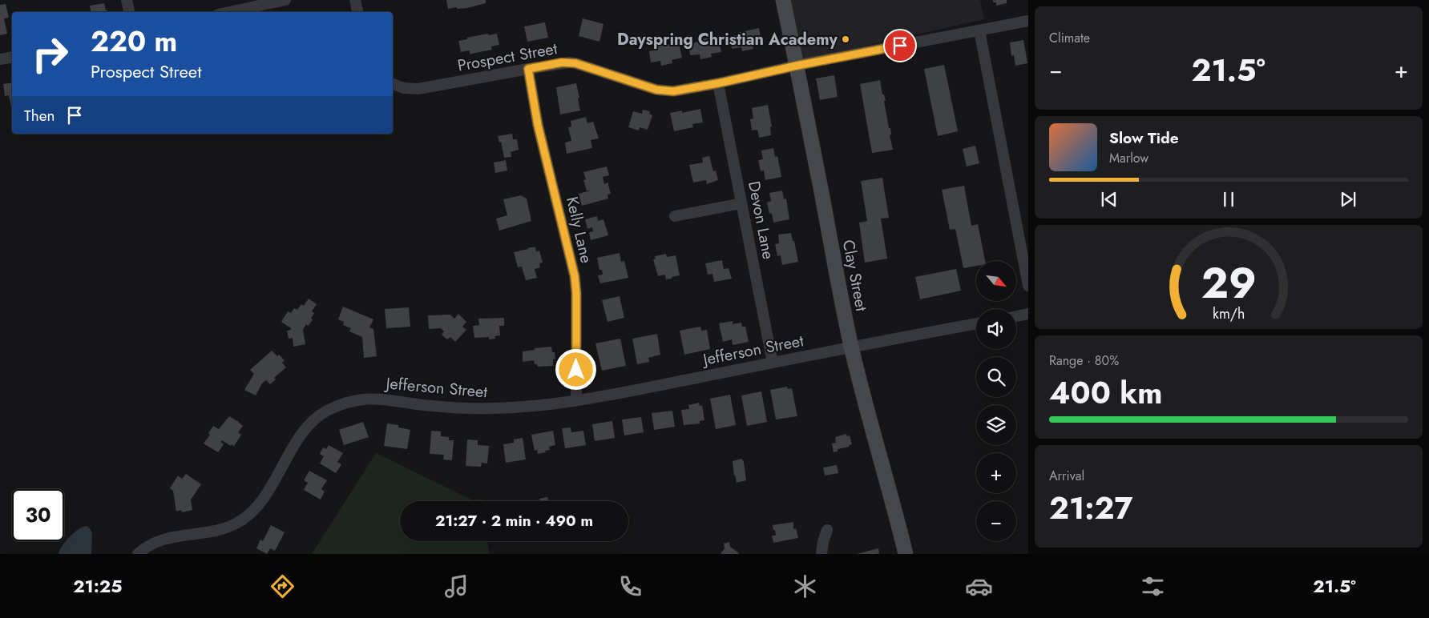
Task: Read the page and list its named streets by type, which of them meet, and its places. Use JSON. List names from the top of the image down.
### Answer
{
  "streets": {
    "street": [
      "Prospect Street",
      "Devon Lane",
      "Kelly Lane",
      "Clay Street",
      "Jefferson Street"
    ]
  },
  "crossings": [
    ["Prospect Street", "Devon Lane"],
    ["Prospect Street", "Kelly Lane"],
    ["Prospect Street", "Clay Street"],
    ["Devon Lane", "Jefferson Street"],
    ["Kelly Lane", "Jefferson Street"],
    ["Clay Street", "Jefferson Street"]
  ],
  "places": ["Dayspring Christian Academy"],
  "north": "bottom right",
  "page": {
    "tile": [
      "Climate",
      ["Range · 80%", "400 km"],
      ["Arrival", "21:27"]
    ],
    "turn": ["220 m", "Prospect Street"],
    "heat": ["−", "21.5°", "+"],
    "then": "Then",
    "song": ["Slow Tide", "Marlow"],
    "map_buttons": ["+", "−"],
    "limit": "30",
    "trip": "21:27 · 2 min · 490 m",
    "tabs": ["21:25", "21.5°"],
    "gauge": ["29", "km/h"]
  }
}
